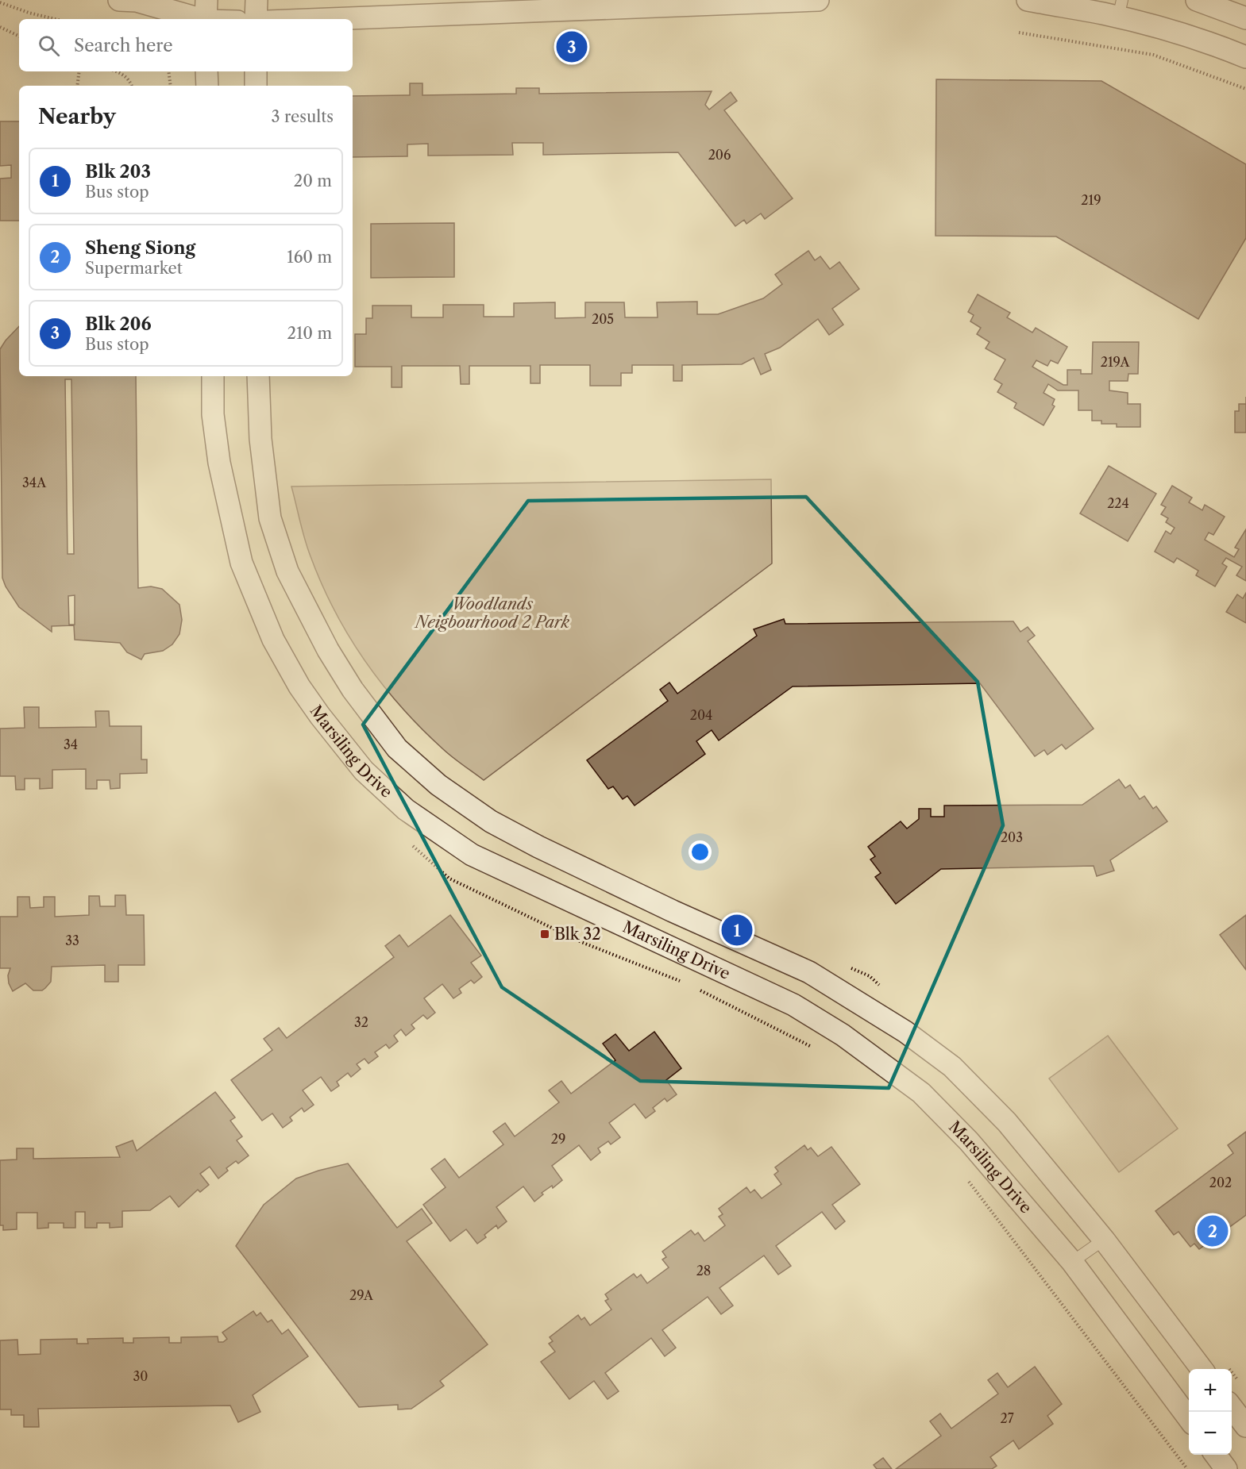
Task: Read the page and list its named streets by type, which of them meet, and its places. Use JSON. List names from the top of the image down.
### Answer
{
  "streets": {
    "street": ["Marsiling Drive"]
  },
  "parks": ["Woodlands Neigbourhood 2 Park"],
  "places": {
    "transit": ["Blk 32"]
  },
  "house_numbers": [
    "206",
    "219",
    "205",
    "219A",
    "34A",
    "224",
    "204",
    "34",
    "203",
    "33",
    "32",
    "29",
    "202",
    "28",
    "29A",
    "30",
    "27"
  ],
  "page": {
    "search": "Search here",
    "pins": ["3", "1", "2"],
    "heading": ["Nearby", "3 results"],
    "list": [
      {
        "mark": "1",
        "name": "Blk 203",
        "note": "Bus stop",
        "value": "20 m"
      },
      {
        "mark": "2",
        "name": "Sheng Siong",
        "note": "Supermarket",
        "value": "160 m"
      },
      {
        "mark": "3",
        "name": "Blk 206",
        "note": "Bus stop",
        "value": "210 m"
      }
    ],
    "map_buttons": ["+", "−"]
  }
}
